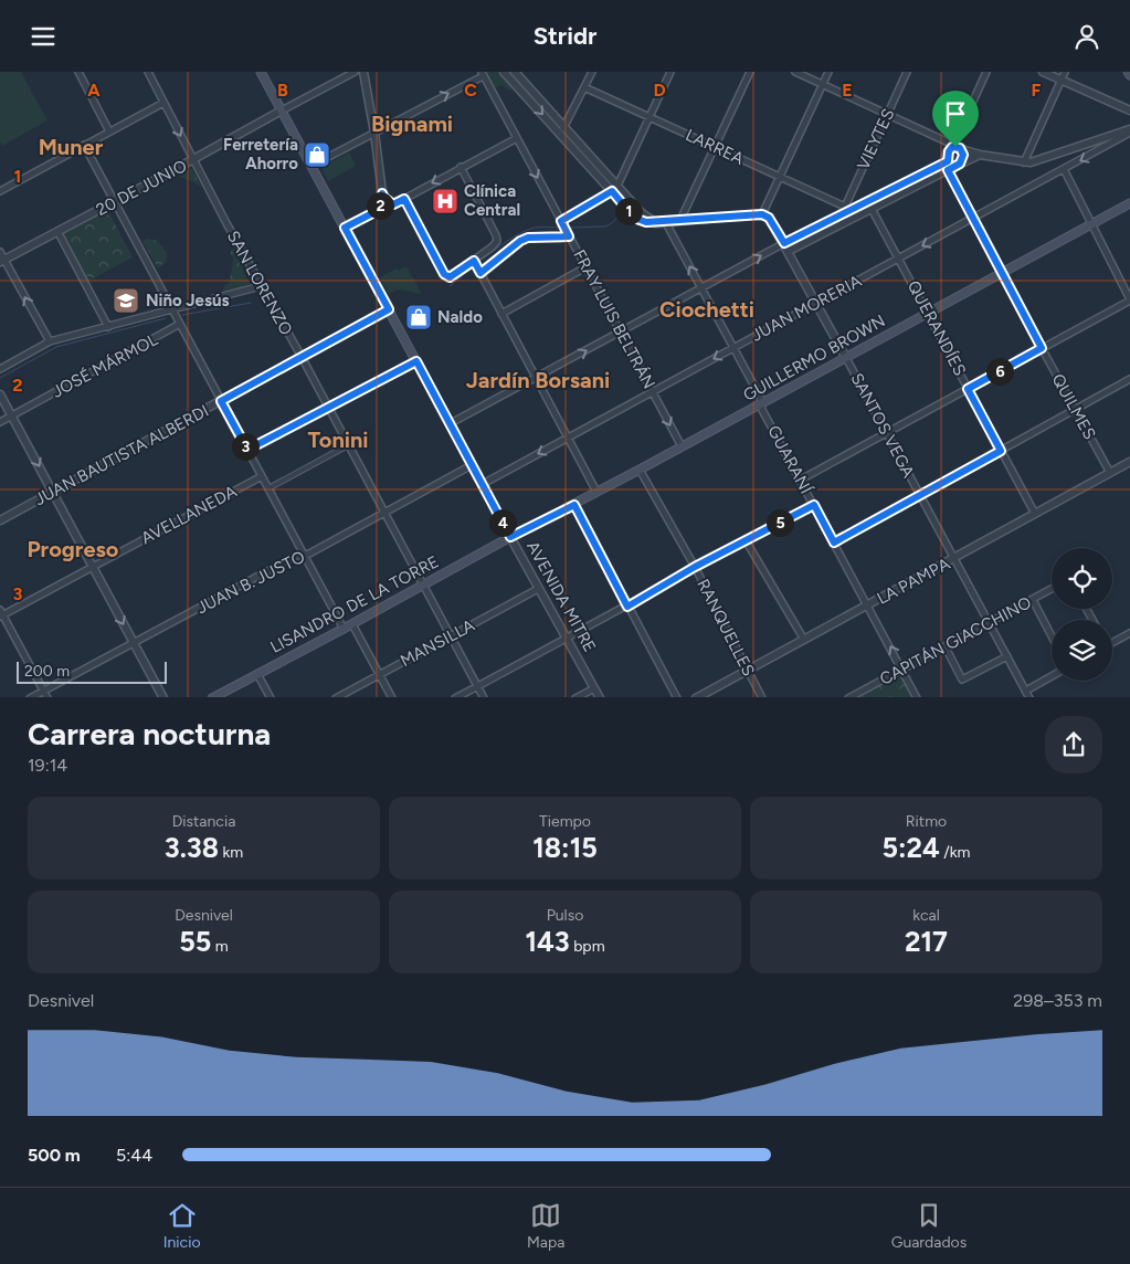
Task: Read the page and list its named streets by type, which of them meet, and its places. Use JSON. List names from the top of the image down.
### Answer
{
  "streets": {
    "main road": ["GUILLERMO BROWN", "AVENIDA MITRE", "LISANDRO DE LA TORRE"],
    "street": [
      "VIEYTES",
      "LARREA",
      "20 DE JUNIO",
      "SAN LORENZO",
      "JUAN MORERIA",
      "FRAY LUIS BELTRÁN",
      "QUERANDÍES",
      "JOSÉ MÁRMOL",
      "QUILMES",
      "SANTOS VEGA",
      "JUAN BAUTISTA ALBERDI",
      "GUARANÍ",
      "AVELLANEDA",
      "LA PAMPA",
      "JUAN B. JUSTO",
      "RANQUELLES",
      "CAPITÁN GIACCHINO",
      "MANSILLA"
    ]
  },
  "crossings": [
    ["VIEYTES", "LARREA"],
    ["20 DE JUNIO", "SAN LORENZO"],
    ["20 DE JUNIO", "AVENIDA MITRE"],
    ["SAN LORENZO", "JUAN BAUTISTA ALBERDI"],
    ["SAN LORENZO", "JUAN B. JUSTO"],
    ["SAN LORENZO", "LISANDRO DE LA TORRE"],
    ["SAN LORENZO", "MANSILLA"],
    ["JUAN MORERIA", "FRAY LUIS BELTRÁN"],
    ["JUAN MORERIA", "QUERANDÍES"],
    ["JUAN MORERIA", "QUILMES"],
    ["JUAN MORERIA", "SANTOS VEGA"],
    ["JUAN MORERIA", "GUARANÍ"],
    ["JUAN MORERIA", "AVENIDA MITRE"],
    ["FRAY LUIS BELTRÁN", "GUILLERMO BROWN"],
    ["QUERANDÍES", "GUILLERMO BROWN"],
    ["QUERANDÍES", "LA PAMPA"],
    ["GUILLERMO BROWN", "QUILMES"],
    ["GUILLERMO BROWN", "SANTOS VEGA"],
    ["GUILLERMO BROWN", "GUARANÍ"],
    ["GUILLERMO BROWN", "AVENIDA MITRE"],
    ["GUILLERMO BROWN", "LISANDRO DE LA TORRE"],
    ["GUILLERMO BROWN", "RANQUELLES"],
    ["QUILMES", "LA PAMPA"],
    ["SANTOS VEGA", "LA PAMPA"],
    ["SANTOS VEGA", "CAPITÁN GIACCHINO"],
    ["JUAN BAUTISTA ALBERDI", "AVENIDA MITRE"],
    ["GUARANÍ", "LA PAMPA"],
    ["GUARANÍ", "CAPITÁN GIACCHINO"],
    ["LA PAMPA", "RANQUELLES"],
    ["JUAN B. JUSTO", "AVENIDA MITRE"],
    ["AVENIDA MITRE", "LISANDRO DE LA TORRE"],
    ["AVENIDA MITRE", "MANSILLA"]
  ],
  "one_way": ["JUAN MORERIA"],
  "districts": [
    "Bignami",
    "Muner",
    "Ciochetti",
    "Jardín Borsani",
    "Tonini",
    "Progreso"
  ],
  "places": {
    "shop": ["Ferretería Ahorro", "Naldo"],
    "hospital": ["Clínica Central"],
    "school or university": ["Niño Jesús"]
  },
  "scale_bar": "200 m",
  "page": {
    "header": "Stridr",
    "pins": [
      "2",
      "1",
      "6",
      "3",
      "4",
      "5"
    ],
    "scale": "200 m",
    "heading": ["Carrera nocturna", "19:14"],
    "stats": [
      ["Distancia", "3.38 km"],
      ["Tiempo", "18:15"],
      ["Ritmo", "5:24 /km"],
      ["Desnivel", "55 m"],
      ["Pulso", "143 bpm"],
      ["kcal", "217"]
    ],
    "chart": ["Desnivel", "298–353 m"],
    "list": [
      {
        "name": "500 m",
        "note": "5:44"
      }
    ],
    "tabs": ["Inicio", "Mapa", "Guardados"]
  },
  "grid": {
    "columns": [
      "A",
      "B",
      "C",
      "D",
      "E",
      "F"
    ],
    "rows": ["1", "2", "3"]
  }
}
